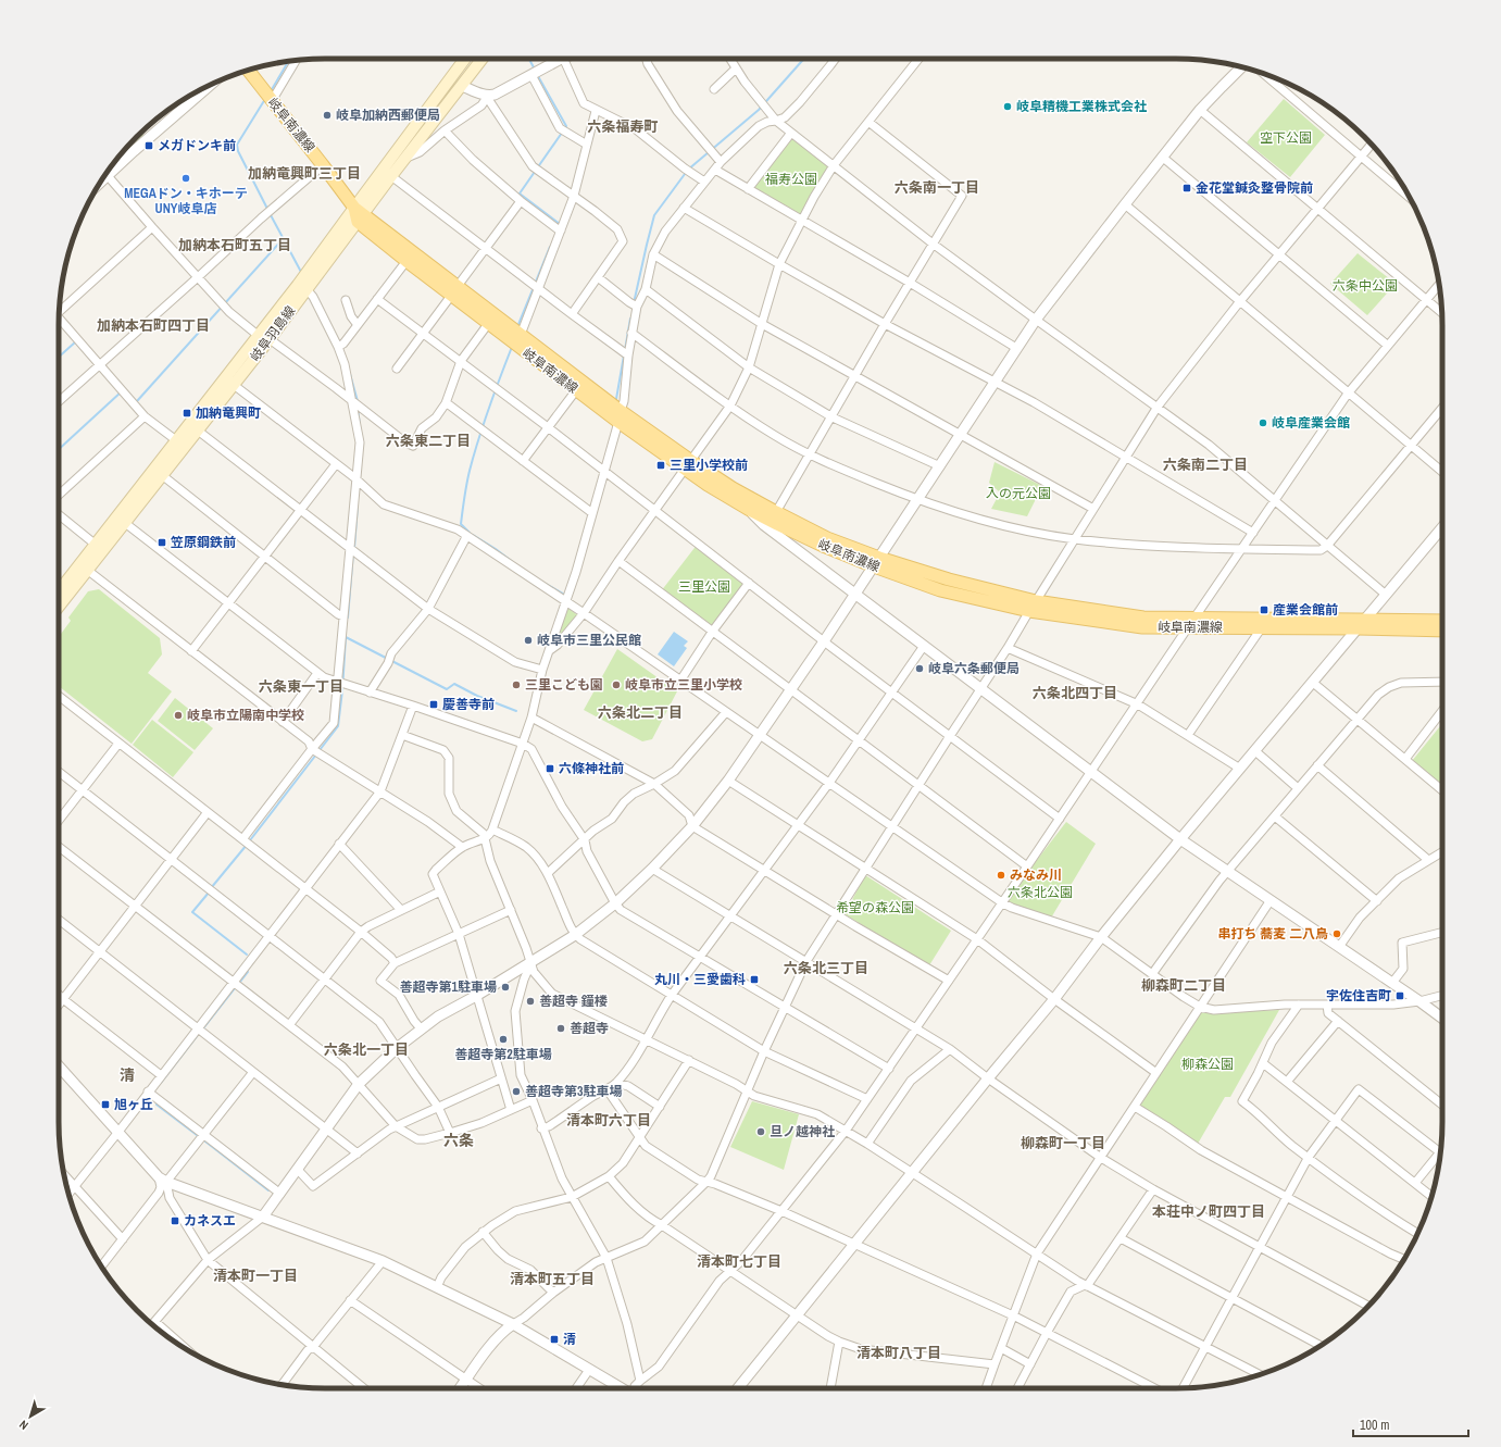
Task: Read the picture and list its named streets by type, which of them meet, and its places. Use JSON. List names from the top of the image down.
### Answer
{
  "streets": {
    "main road": ["岐阜南濃線", "岐阜羽島線"]
  },
  "crossings": [
    ["岐阜南濃線", "岐阜羽島線"]
  ],
  "districts": [
    "六条福寿町",
    "加納竜興町三丁目",
    "六条南一丁目",
    "加納本石町五丁目",
    "加納本石町四丁目",
    "六条東二丁目",
    "六条南二丁目",
    "六条東一丁目",
    "六条北四丁目",
    "六条北二丁目",
    "六条北三丁目",
    "柳森町二丁目",
    "六条北一丁目",
    "清",
    "清本町六丁目",
    "六条",
    "柳森町一丁目",
    "本荘中ノ町四丁目",
    "清本町七丁目",
    "清本町一丁目",
    "清本町五丁目",
    "清本町八丁目"
  ],
  "parks": [
    "空下公園",
    "福寿公園",
    "六条中公園",
    "入の元公園",
    "三里公園",
    "六条北公園",
    "希望の森公園",
    "柳森公園"
  ],
  "places": {
    "other": [
      "岐阜精機工業株式会社",
      "岐阜加納西郵便局",
      "MEGAドン・キホーテ UNY岐阜店",
      "岐阜産業会館",
      "岐阜市三里公民館",
      "岐阜六条郵便局",
      "三里こども園",
      "岐阜市立三里小学校",
      "岐阜市立陽南中学校",
      "みなみ川",
      "串打ち 蕎麦 二八鳥",
      "善超寺第1駐車場",
      "善超寺 鐘楼",
      "善超寺",
      "善超寺第2駐車場",
      "善超寺第3駐車場",
      "旦ノ越神社"
    ],
    "transit": [
      "メガドンキ前",
      "金花堂鍼灸整骨院前",
      "加納竜興町",
      "三里小学校前",
      "笠原鋼鉄前",
      "産業会館前",
      "慶善寺前",
      "六條神社前",
      "丸川・三愛歯科",
      "宇佐住吉町",
      "旭ヶ丘",
      "カネスエ",
      "清"
    ]
  },
  "scale_bar": "100 m",
  "north": "bottom left"
}
